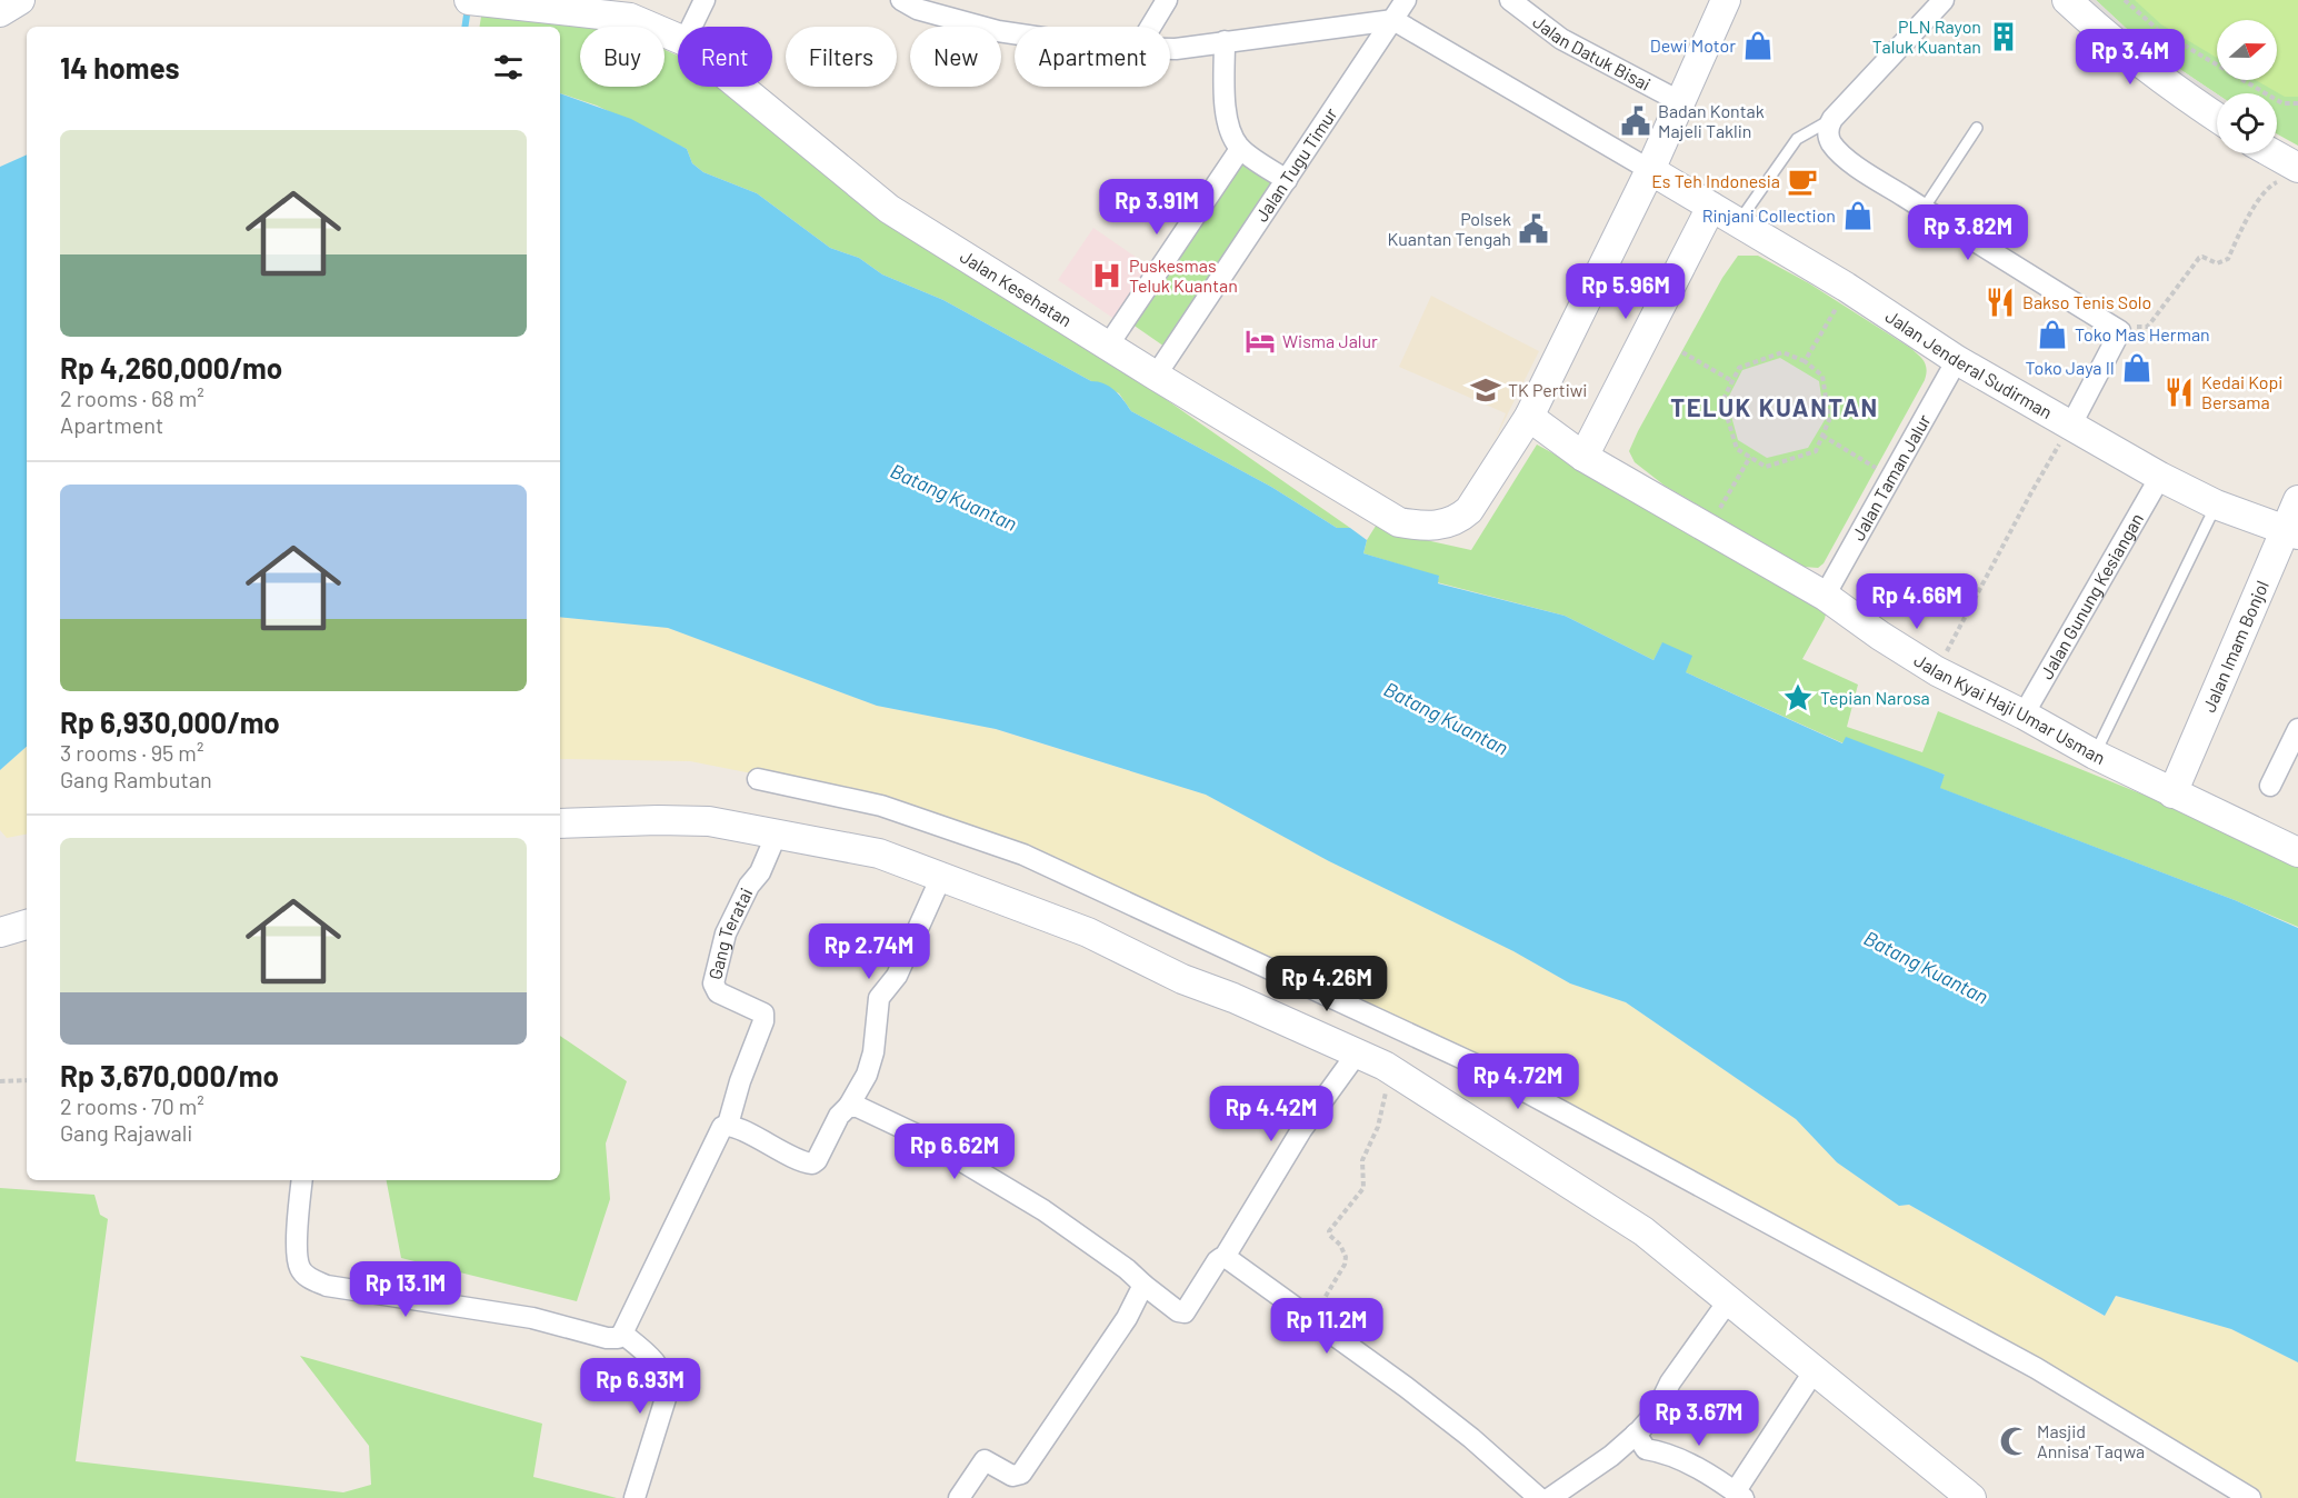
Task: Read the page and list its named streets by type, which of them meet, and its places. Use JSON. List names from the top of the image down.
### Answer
{
  "streets": {
    "street": [
      "Jalan Datuk Bisai",
      "Jalan Tugu Timur",
      "Jalan Kesehatan",
      "Jalan Jenderal Sudirman",
      "Jalan Taman Jalur",
      "Jalan Gunung Kesiangan",
      "Jalan Imam Bonjol",
      "Jalan Kyai Haji Umar Usman",
      "Gang Teratai"
    ]
  },
  "crossings": [
    ["Jalan Datuk Bisai", "Jalan Kesehatan"],
    ["Jalan Tugu Timur", "Jalan Kesehatan"],
    ["Jalan Kesehatan", "Jalan Jenderal Sudirman"],
    ["Jalan Kesehatan", "Jalan Kyai Haji Umar Usman"],
    ["Jalan Jenderal Sudirman", "Jalan Taman Jalur"],
    ["Jalan Jenderal Sudirman", "Jalan Gunung Kesiangan"],
    ["Jalan Jenderal Sudirman", "Jalan Imam Bonjol"],
    ["Jalan Taman Jalur", "Jalan Kyai Haji Umar Usman"],
    ["Jalan Gunung Kesiangan", "Jalan Kyai Haji Umar Usman"],
    ["Jalan Imam Bonjol", "Jalan Kyai Haji Umar Usman"]
  ],
  "districts": ["TELUK KUANTAN"],
  "water": ["Batang Kuantan"],
  "places": {
    "building": ["PLN Rayon Taluk Kuantan"],
    "shop": [
      "Dewi Motor",
      "Rinjani Collection",
      "Toko Mas Herman",
      "Toko Jaya II"
    ],
    "public building": ["Badan Kontak Majeli Taklin", "Polsek Kuantan Tengah"],
    "cafe": ["Es Teh Indonesia"],
    "hospital": ["Puskesmas Teluk Kuantan"],
    "restaurant": ["Bakso Tenis Solo", "Kedai Kopi Bersama"],
    "hotel": ["Wisma Jalur"],
    "school or university": ["TK Pertiwi"],
    "place": ["Tepian Narosa"],
    "mosque": ["Masjid Annisa' Taqwa"]
  },
  "north": "right",
  "page": {
    "chip": [
      "Buy",
      "Rent",
      "Filters",
      "New",
      "Apartment"
    ],
    "heading": "14 homes",
    "price": [
      "Rp 3.4M",
      "Rp 3.91M",
      "Rp 3.82M",
      "Rp 5.96M",
      "Rp 4.66M",
      "Rp 2.74M",
      "Rp 4.26M",
      "Rp 4.72M",
      "Rp 4.42M",
      "Rp 6.62M",
      "Rp 13.1M",
      "Rp 11.2M",
      "Rp 6.93M",
      "Rp 3.67M"
    ],
    "list": [
      {
        "name": "Rp 4,260,000/mo",
        "note": "2 rooms · 68 m² · Apartment"
      },
      {
        "name": "Rp 6,930,000/mo",
        "note": "3 rooms · 95 m² · Gang Rambutan"
      },
      {
        "name": "Rp 3,670,000/mo",
        "note": "2 rooms · 70 m² · Gang Rajawali"
      }
    ]
  }
}
